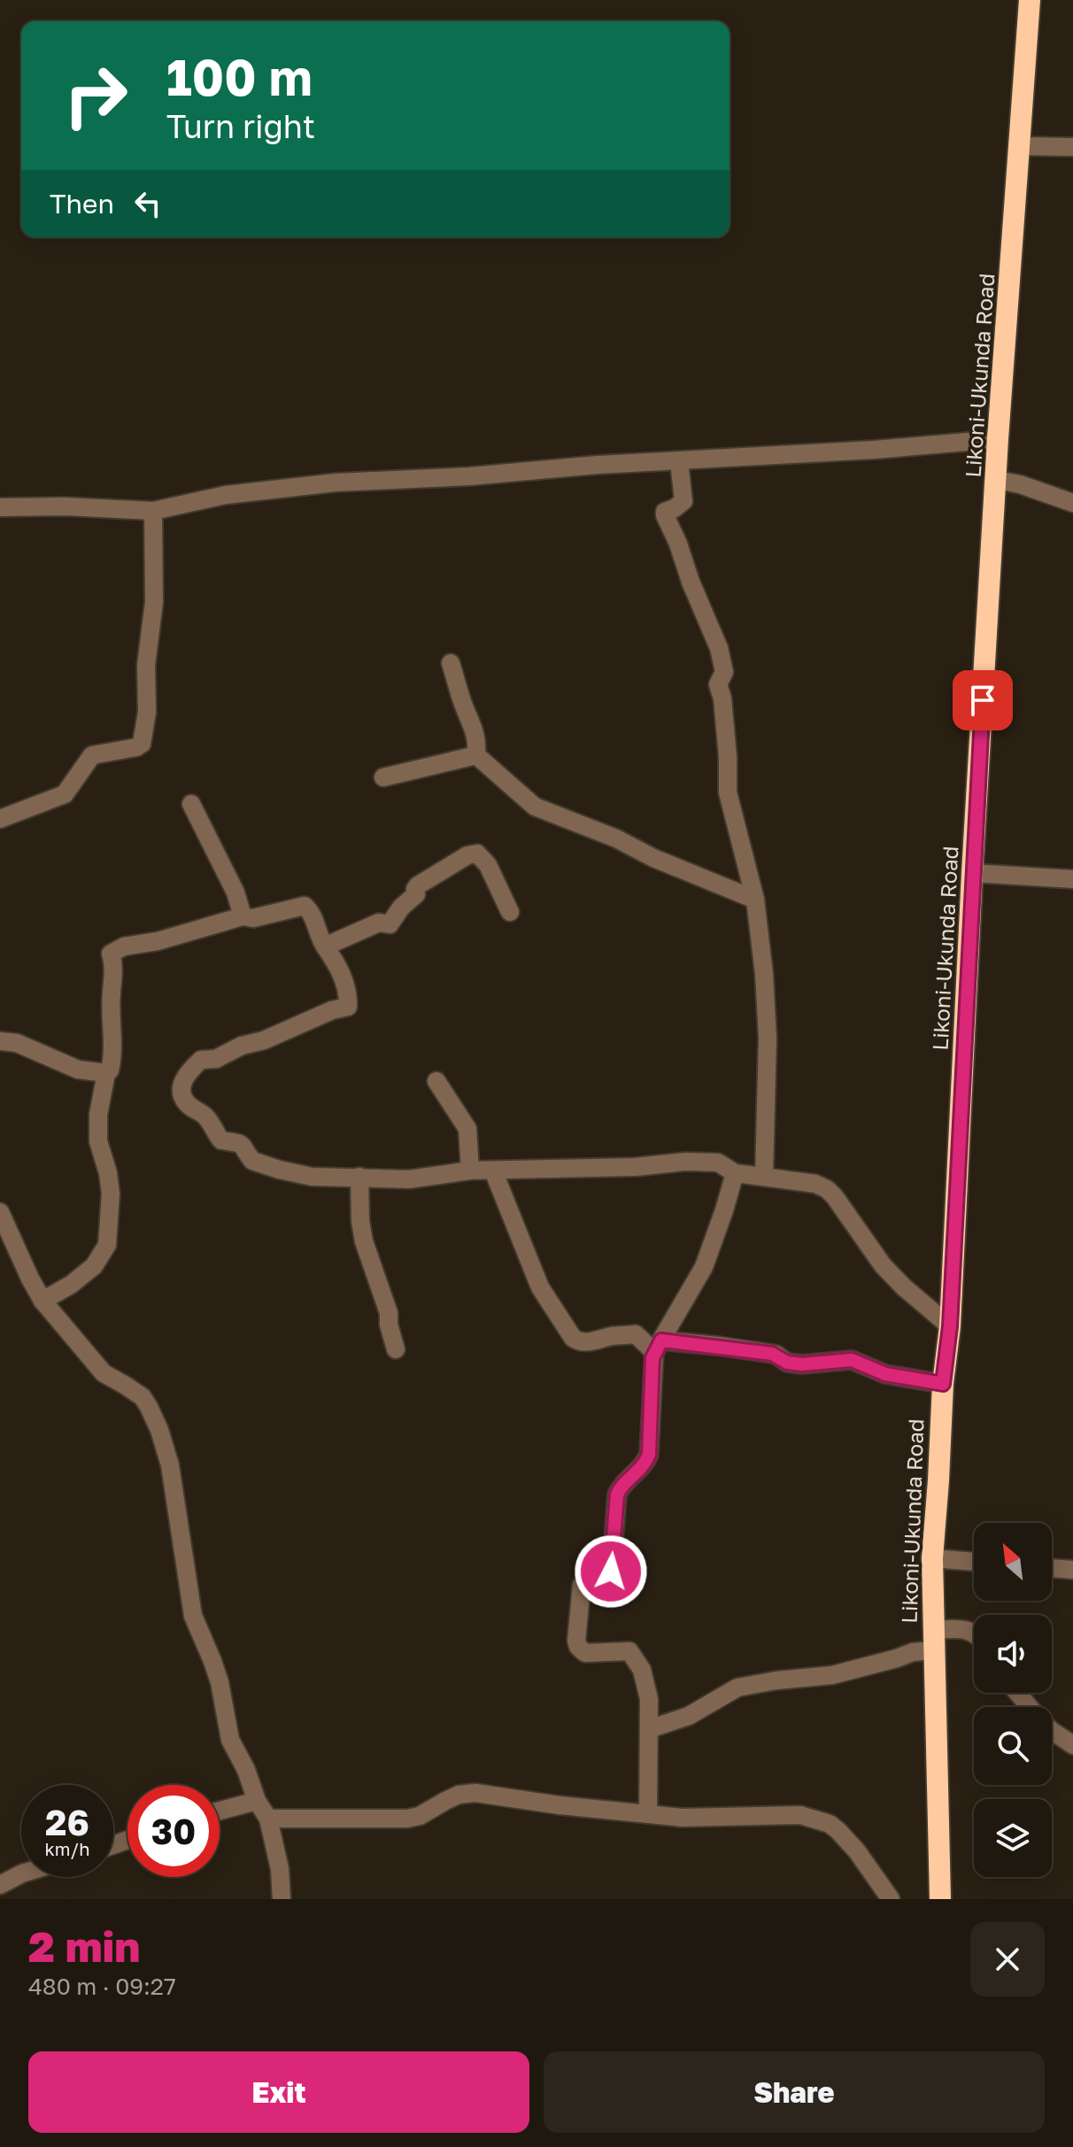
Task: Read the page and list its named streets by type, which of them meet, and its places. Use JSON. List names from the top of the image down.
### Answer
{
  "streets": {
    "highway": ["Likoni-Ukunda Road"]
  },
  "north": "top left",
  "page": {
    "turn": ["100 m", "Turn right"],
    "then": "Then",
    "speed": "26 km/h",
    "limit": "30",
    "heading": ["2 min", "480 m · 09:27"],
    "buttons": ["Exit", "Share"]
  }
}
